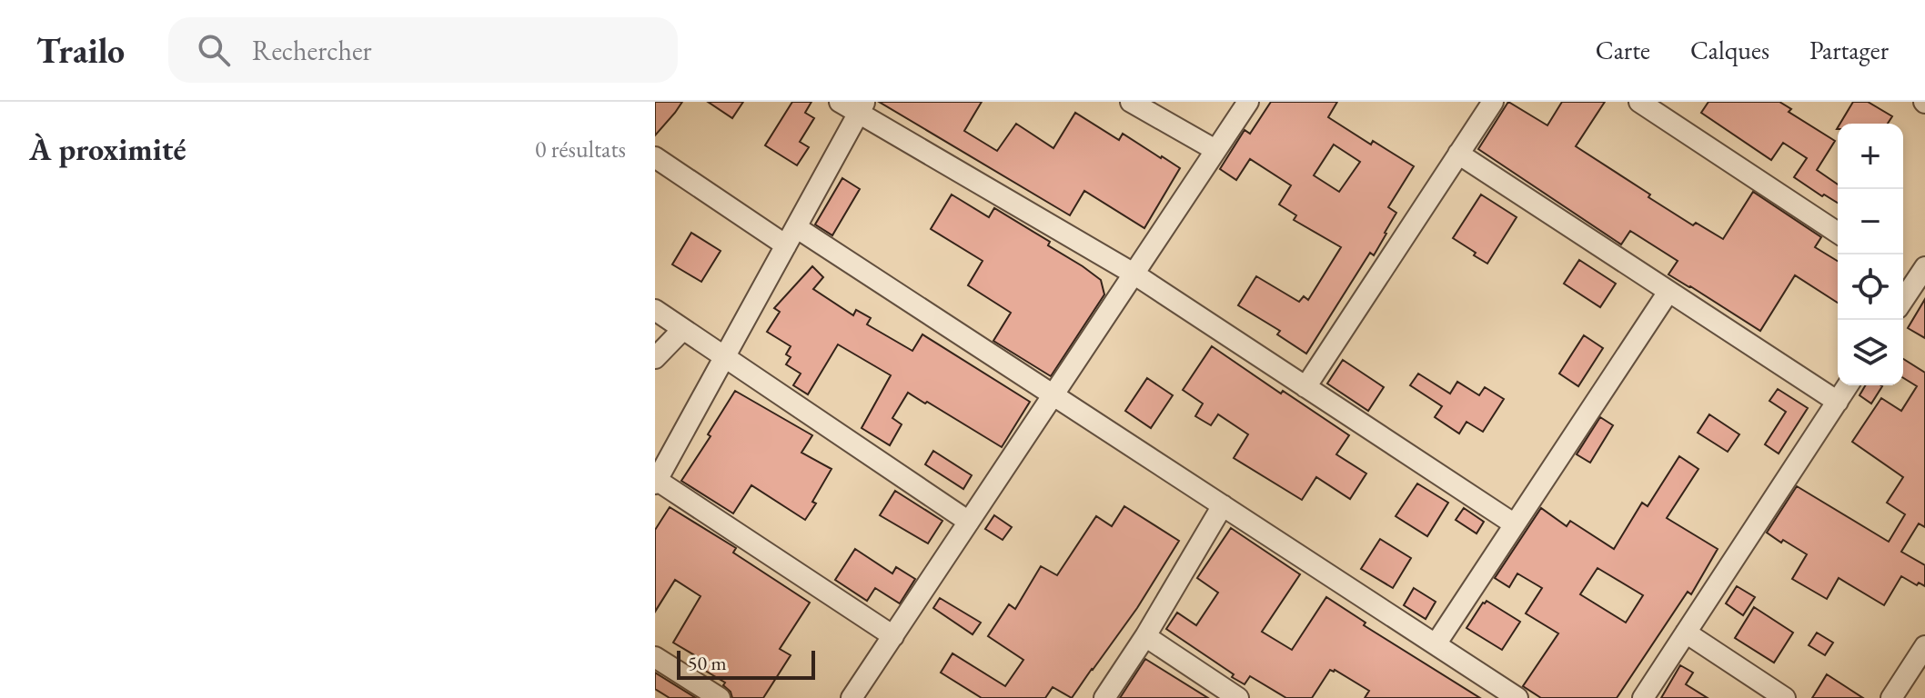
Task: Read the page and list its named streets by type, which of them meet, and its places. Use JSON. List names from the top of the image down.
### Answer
{
  "scale_bar": "50 m",
  "page": {
    "header": "Trailo",
    "search": "Rechercher",
    "nav": ["Carte", "Calques", "Partager"],
    "heading": ["À proximité", "0 résultats"],
    "map_buttons": ["+", "−"],
    "scale": "50 m"
  }
}
